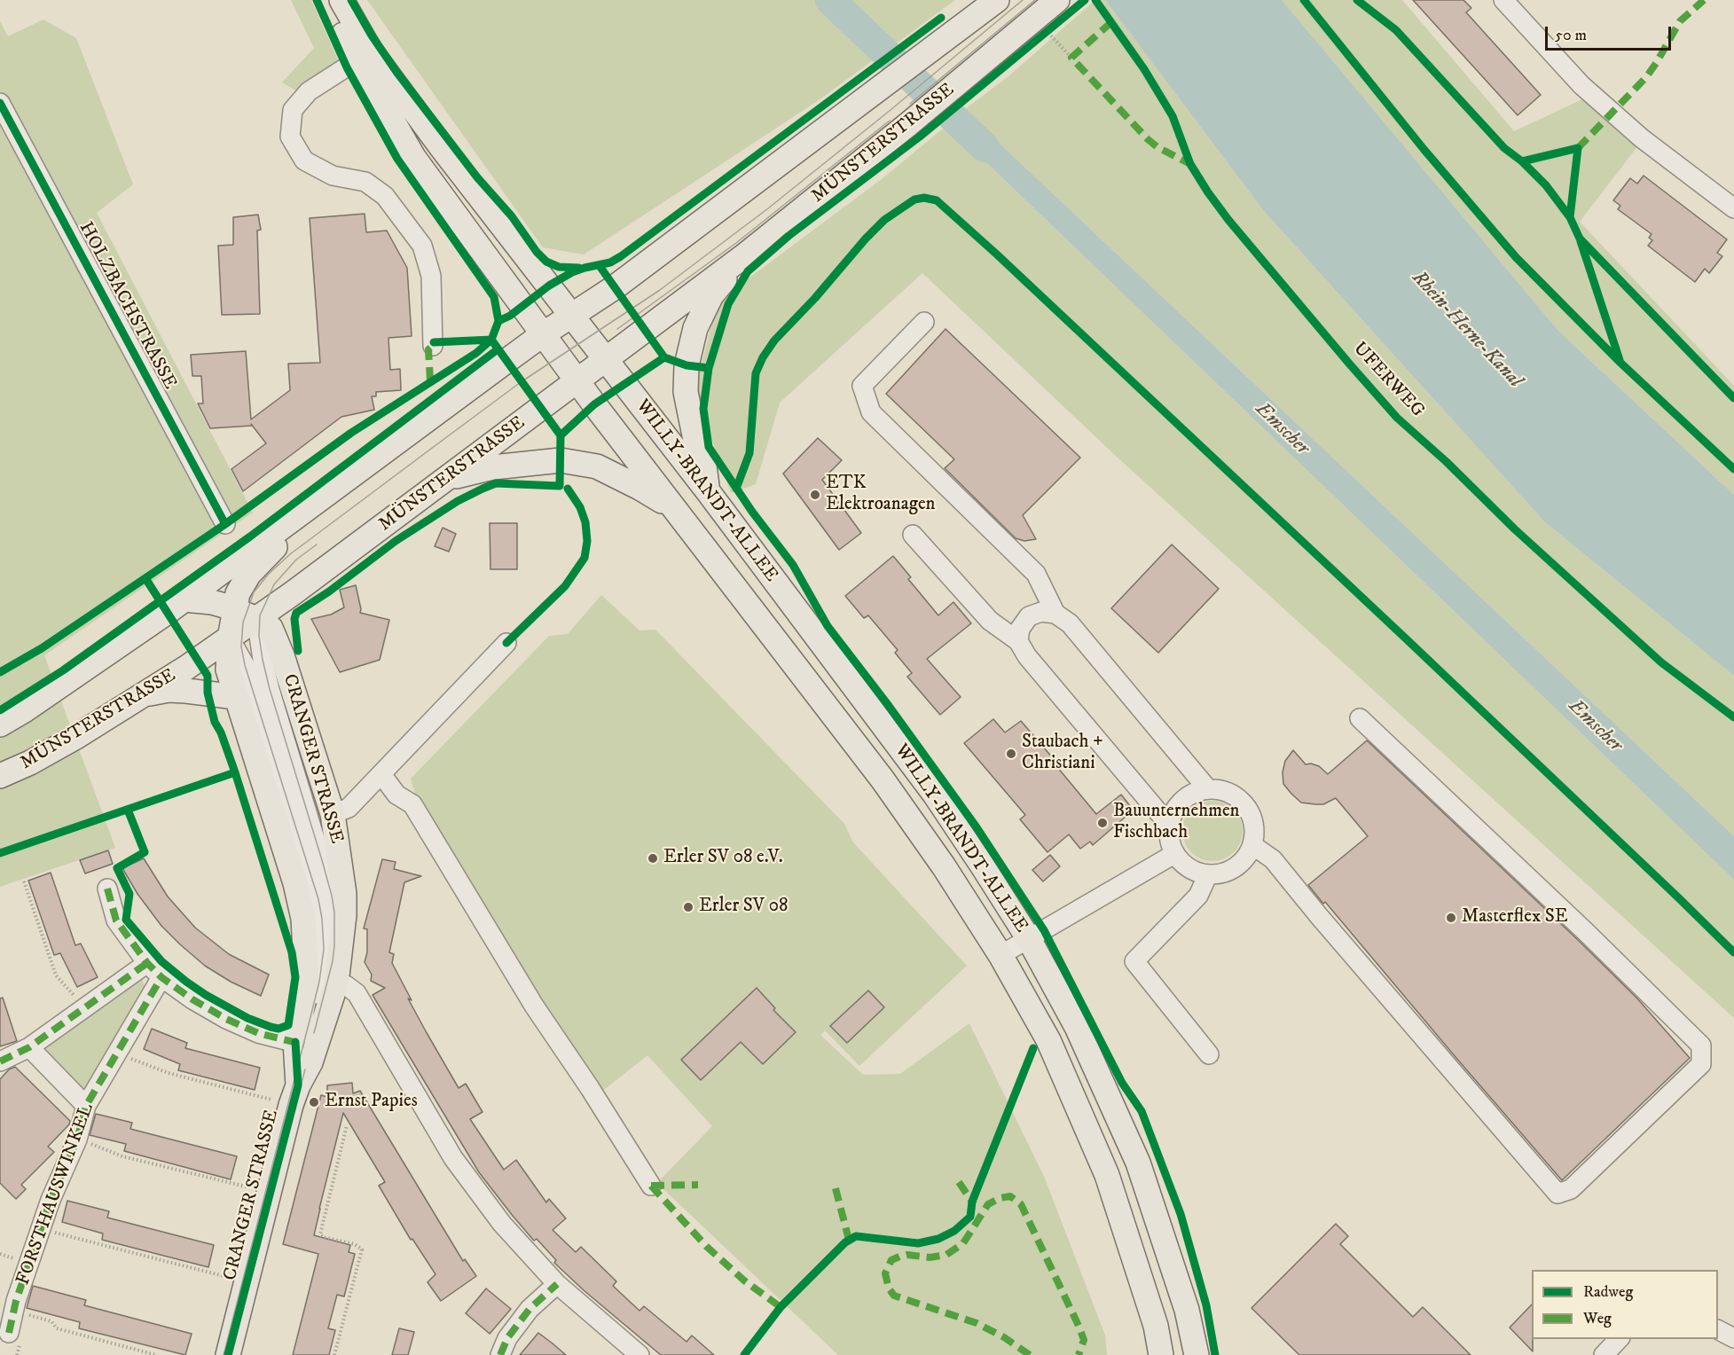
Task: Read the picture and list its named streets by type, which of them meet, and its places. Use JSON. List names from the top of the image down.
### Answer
{
  "streets": {
    "main road": ["MÜNSTERSTRASSE", "WILLY-BRANDT-ALLEE", "CRANGER STRASSE"],
    "street": ["HOLZBACHSTRASSE", "FORSTHAUSWINKEL"],
    "cycle path": ["UFERWEG"]
  },
  "crossings": [
    ["MÜNSTERSTRASSE", "WILLY-BRANDT-ALLEE"],
    ["MÜNSTERSTRASSE", "CRANGER STRASSE"]
  ],
  "water": ["Rhein-Herne-Kanal", "Emscher"],
  "places": [
    "ETK Elektroanagen",
    "Staubach + Christiani",
    "Bauunternehmen Fischbach",
    "Erler SV 08 e.V.",
    "Erler SV 08",
    "Masterflex SE",
    "Ernst Papies"
  ],
  "legend": ["Radweg", "Weg"],
  "scale_bar": "50 m"
}
